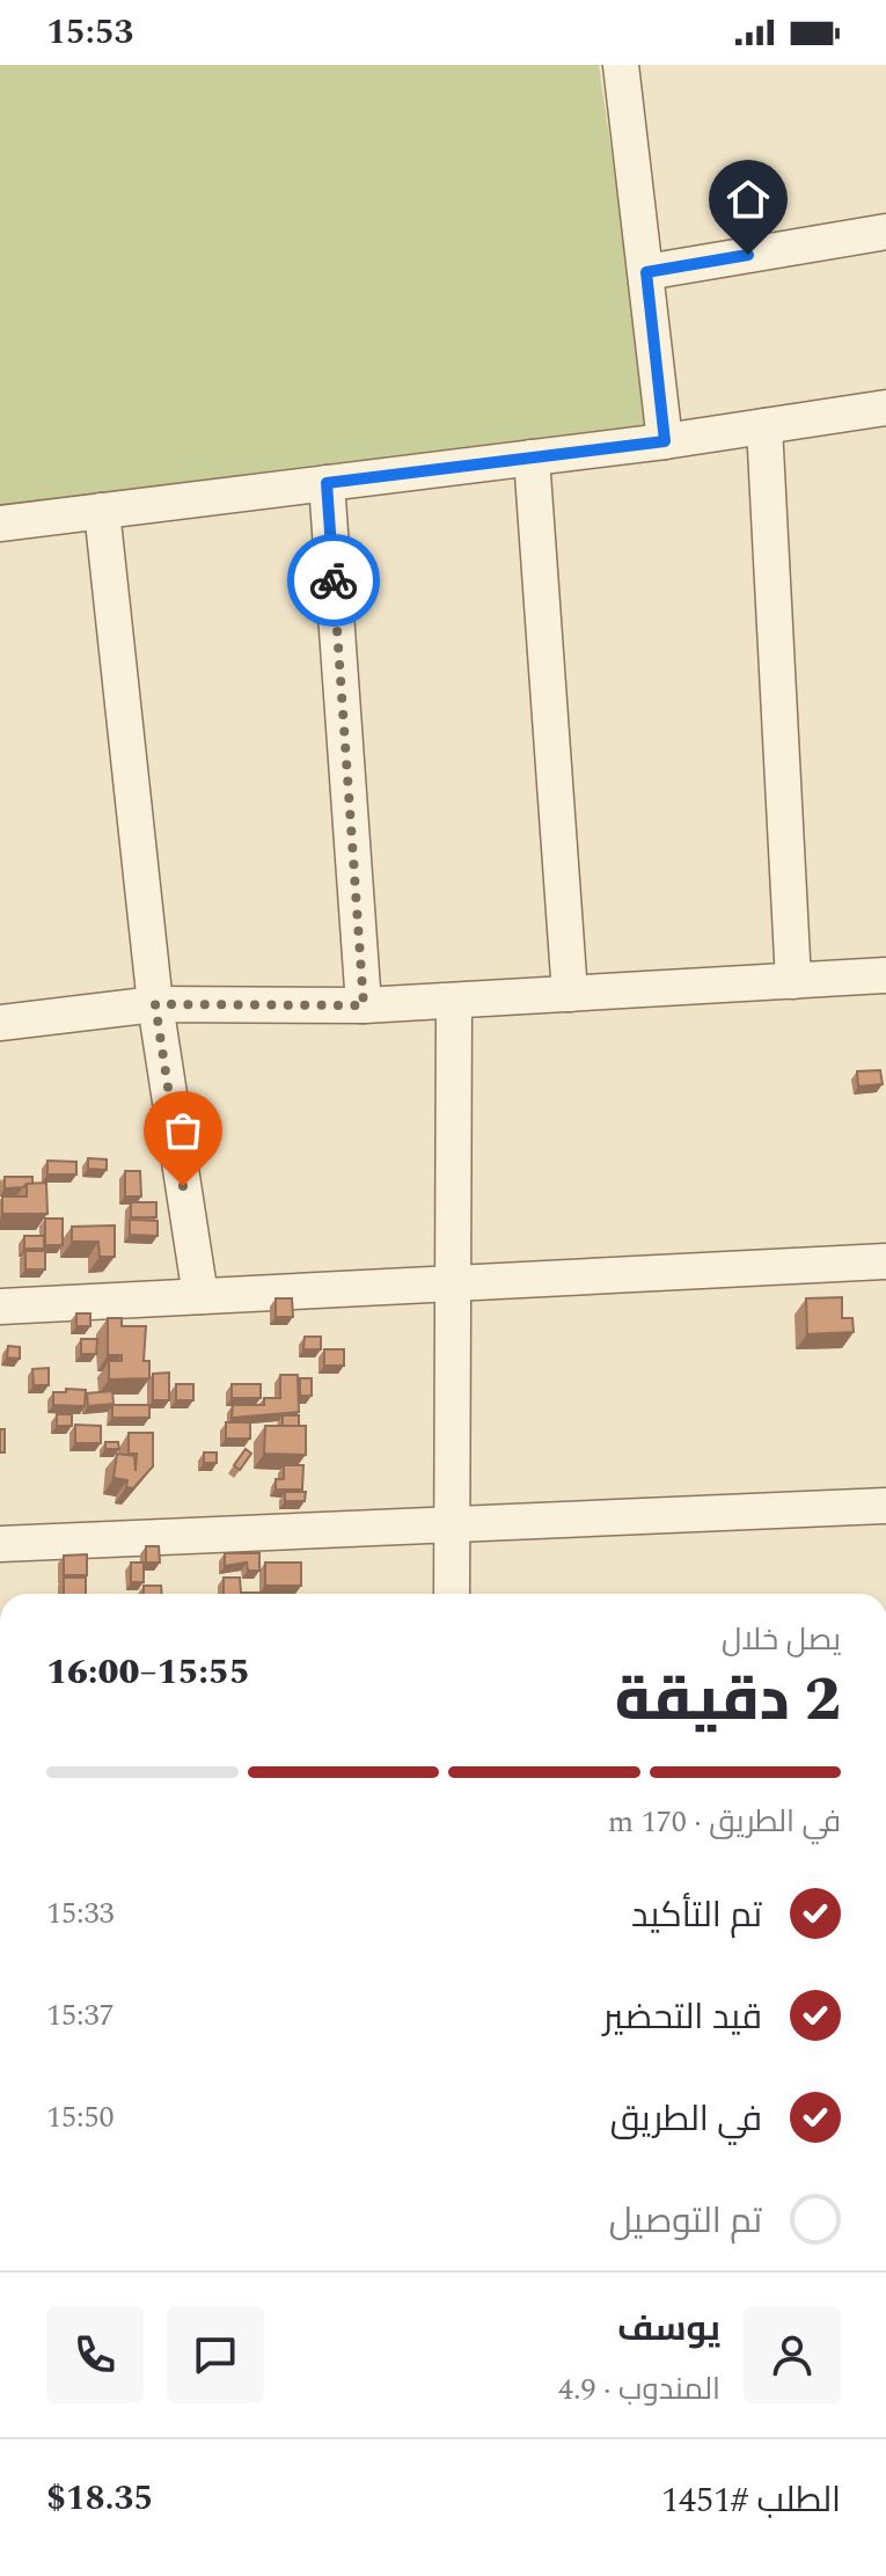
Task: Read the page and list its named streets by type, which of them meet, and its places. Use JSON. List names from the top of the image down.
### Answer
{
  "page": {
    "status": "15:53",
    "heading": ["2 دقيقة", "يصل خلال", "15:55–16:00"],
    "panel": [
      "يوسف",
      "المندوب · 4.9",
      "الطلب #1451",
      "$18.35"
    ],
    "bar": "في الطريق · 170 m",
    "list": [
      ["تم التأكيد", "15:33"],
      ["قيد التحضير", "15:37"],
      ["في الطريق", "15:50"],
      "تم التوصيل"
    ]
  }
}
